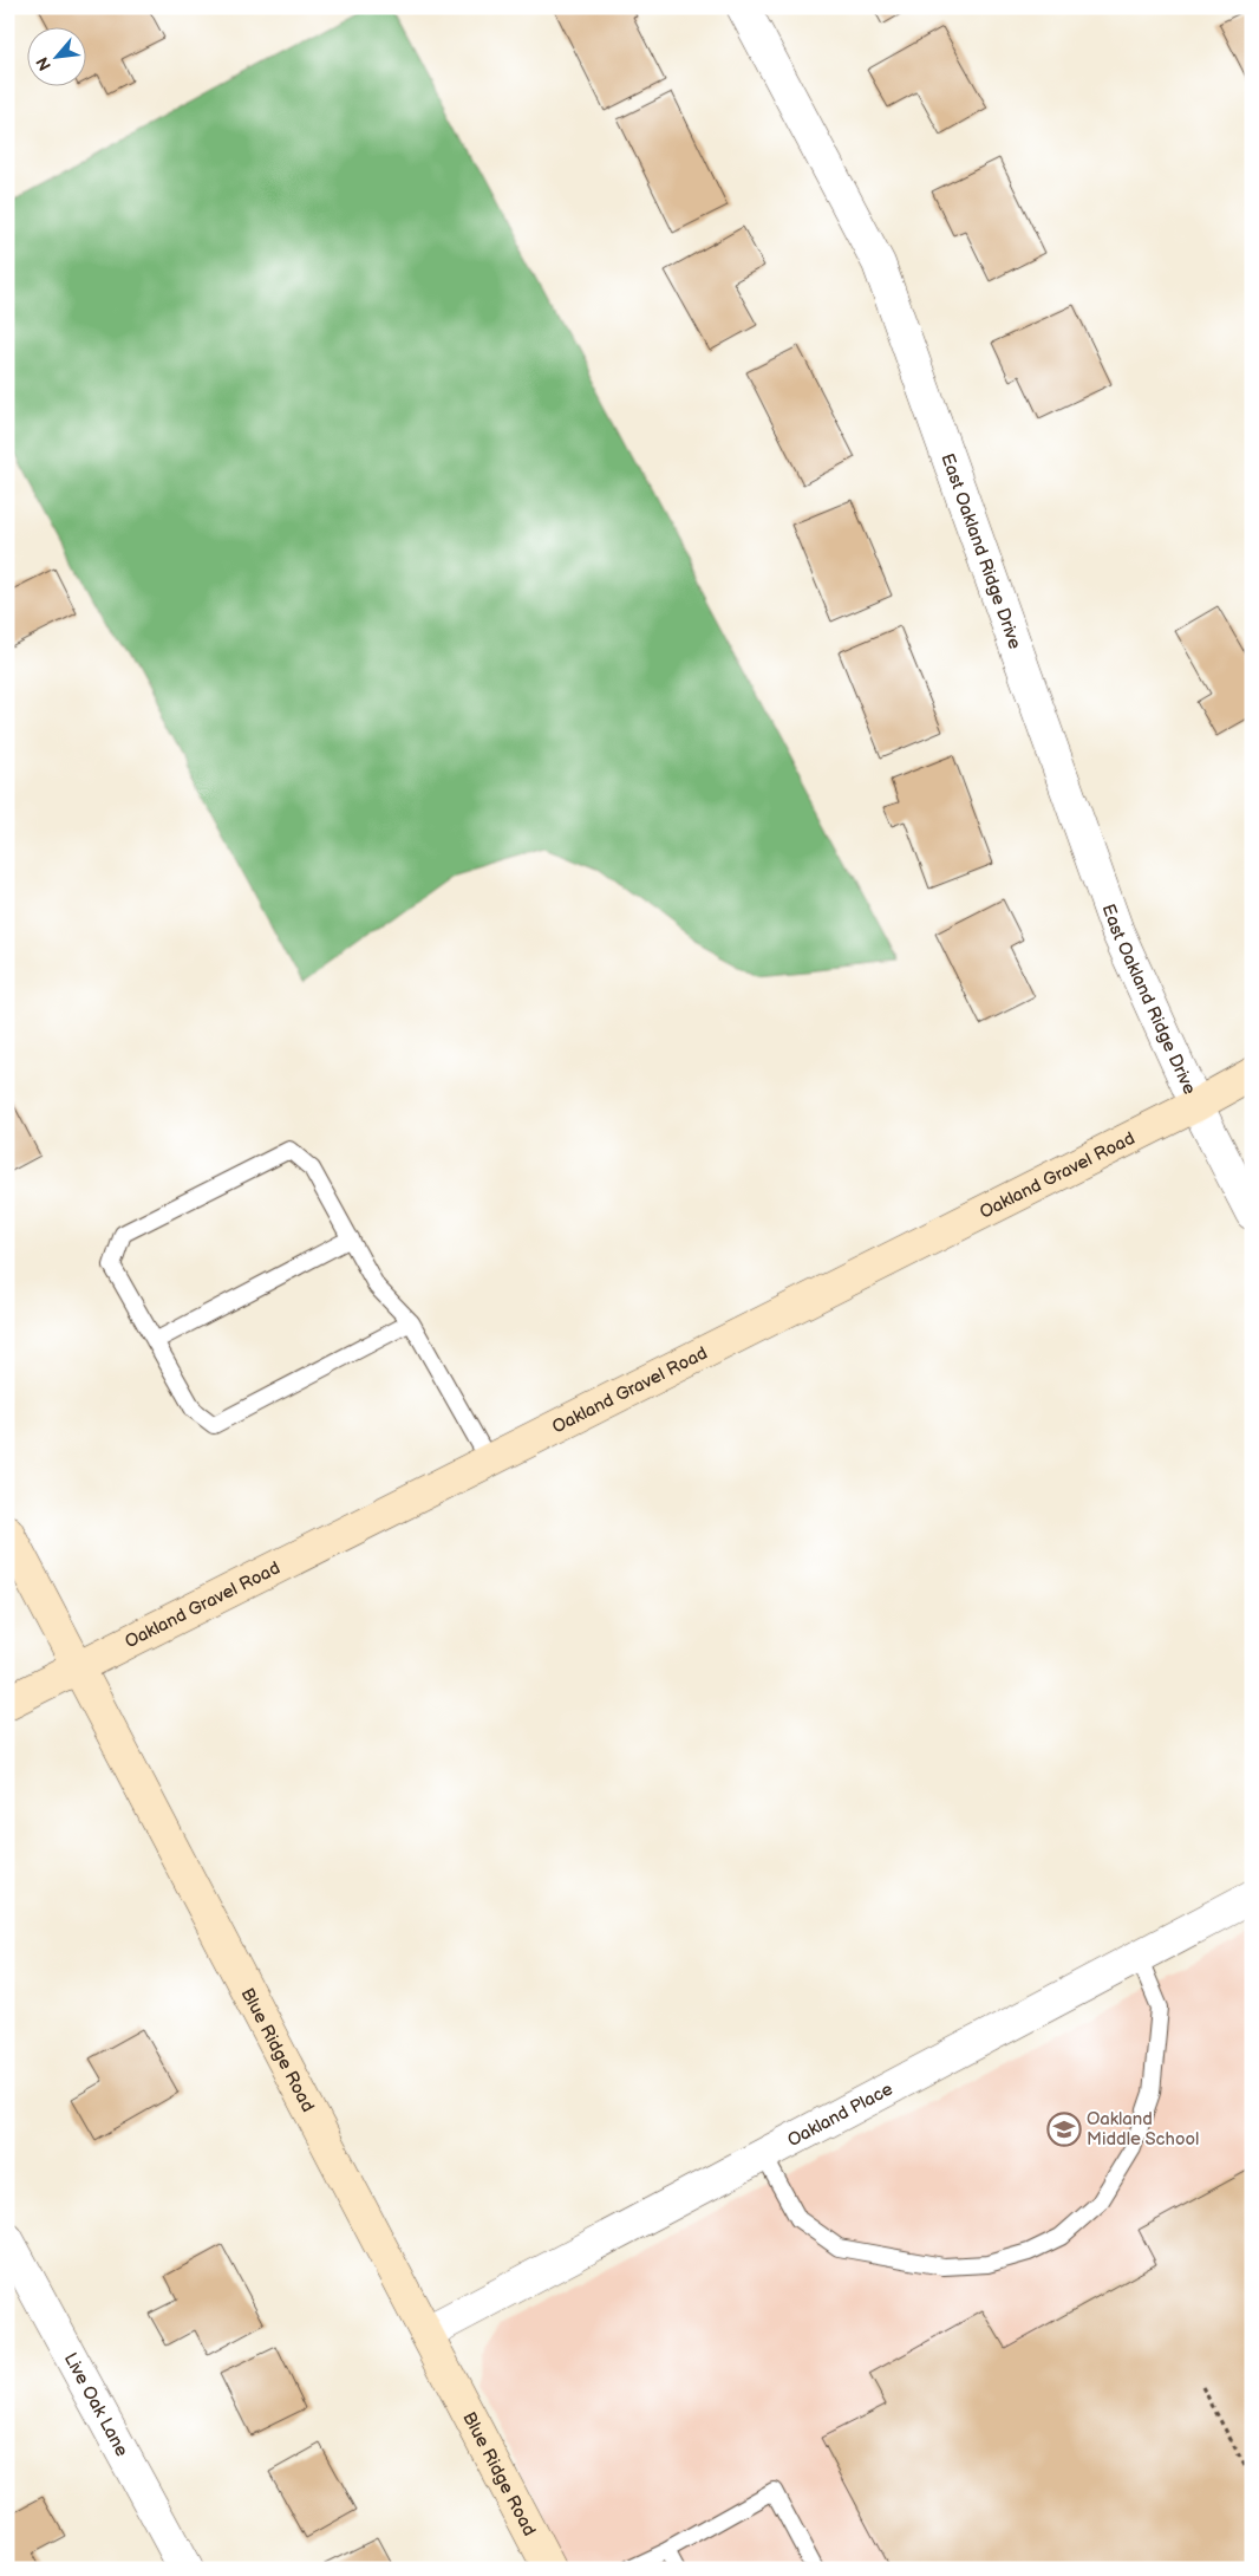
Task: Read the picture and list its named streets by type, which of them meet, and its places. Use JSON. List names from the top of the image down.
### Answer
{
  "streets": {
    "street": [
      "East Oakland Ridge Drive",
      "Oakland Gravel Road",
      "Blue Ridge Road",
      "Oakland Place",
      "Live Oak Lane"
    ]
  },
  "crossings": [
    ["East Oakland Ridge Drive", "Oakland Gravel Road"],
    ["Oakland Gravel Road", "Blue Ridge Road"],
    ["Blue Ridge Road", "Oakland Place"]
  ],
  "places": {
    "school or university": ["Oakland Middle School"]
  },
  "north": "bottom left"
}
